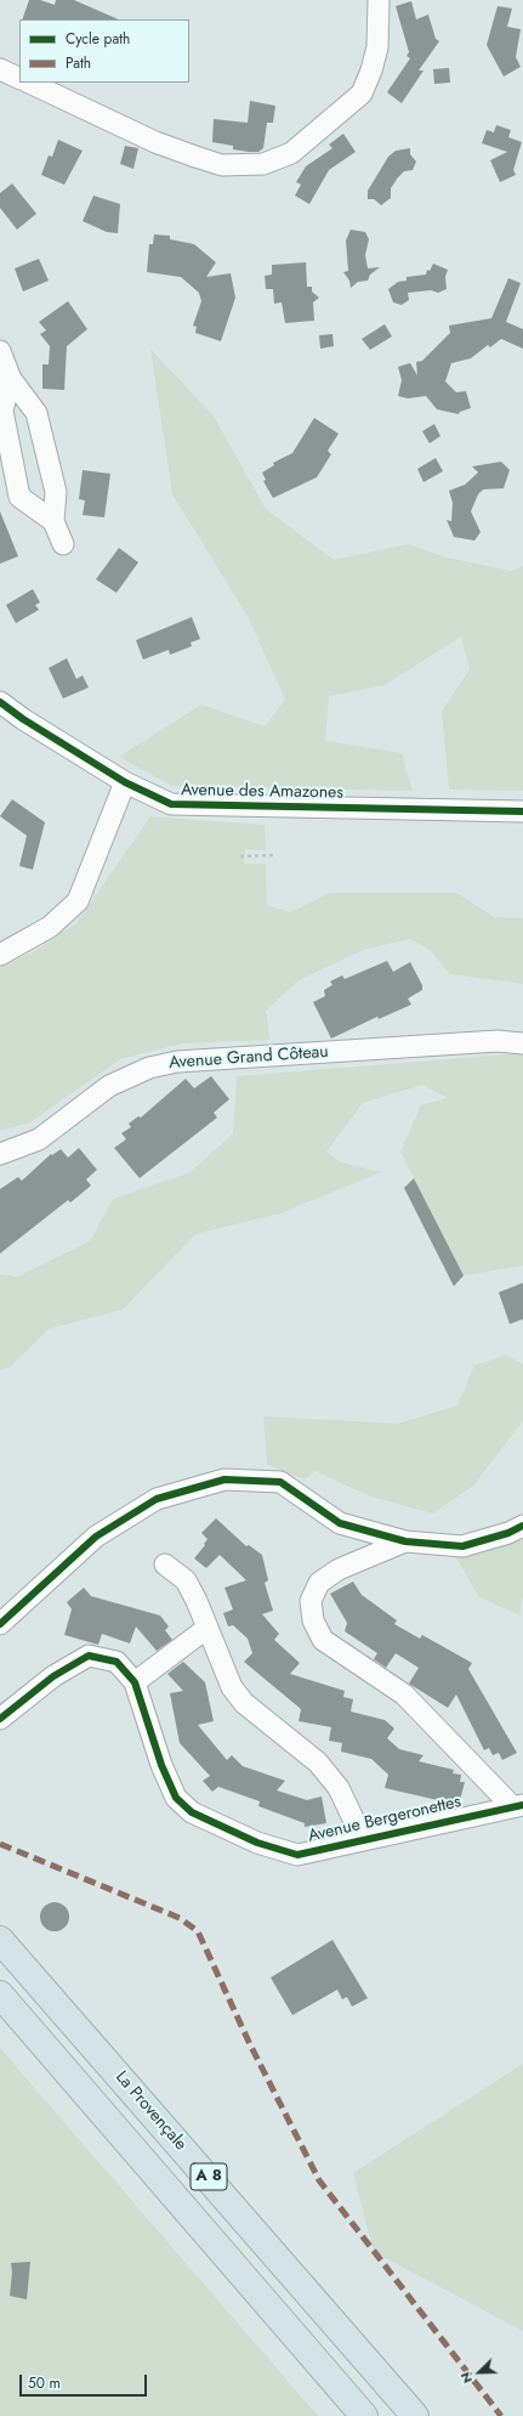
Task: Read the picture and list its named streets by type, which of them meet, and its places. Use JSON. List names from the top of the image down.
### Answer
{
  "streets": {
    "highway": ["La Provençale", "A 8"],
    "street": ["Avenue des Amazones", "Avenue Grand Côteau", "Avenue Bergeronettes"]
  },
  "legend": ["Cycle path", "Path"],
  "scale_bar": "50 m",
  "north": "bottom left"
}
